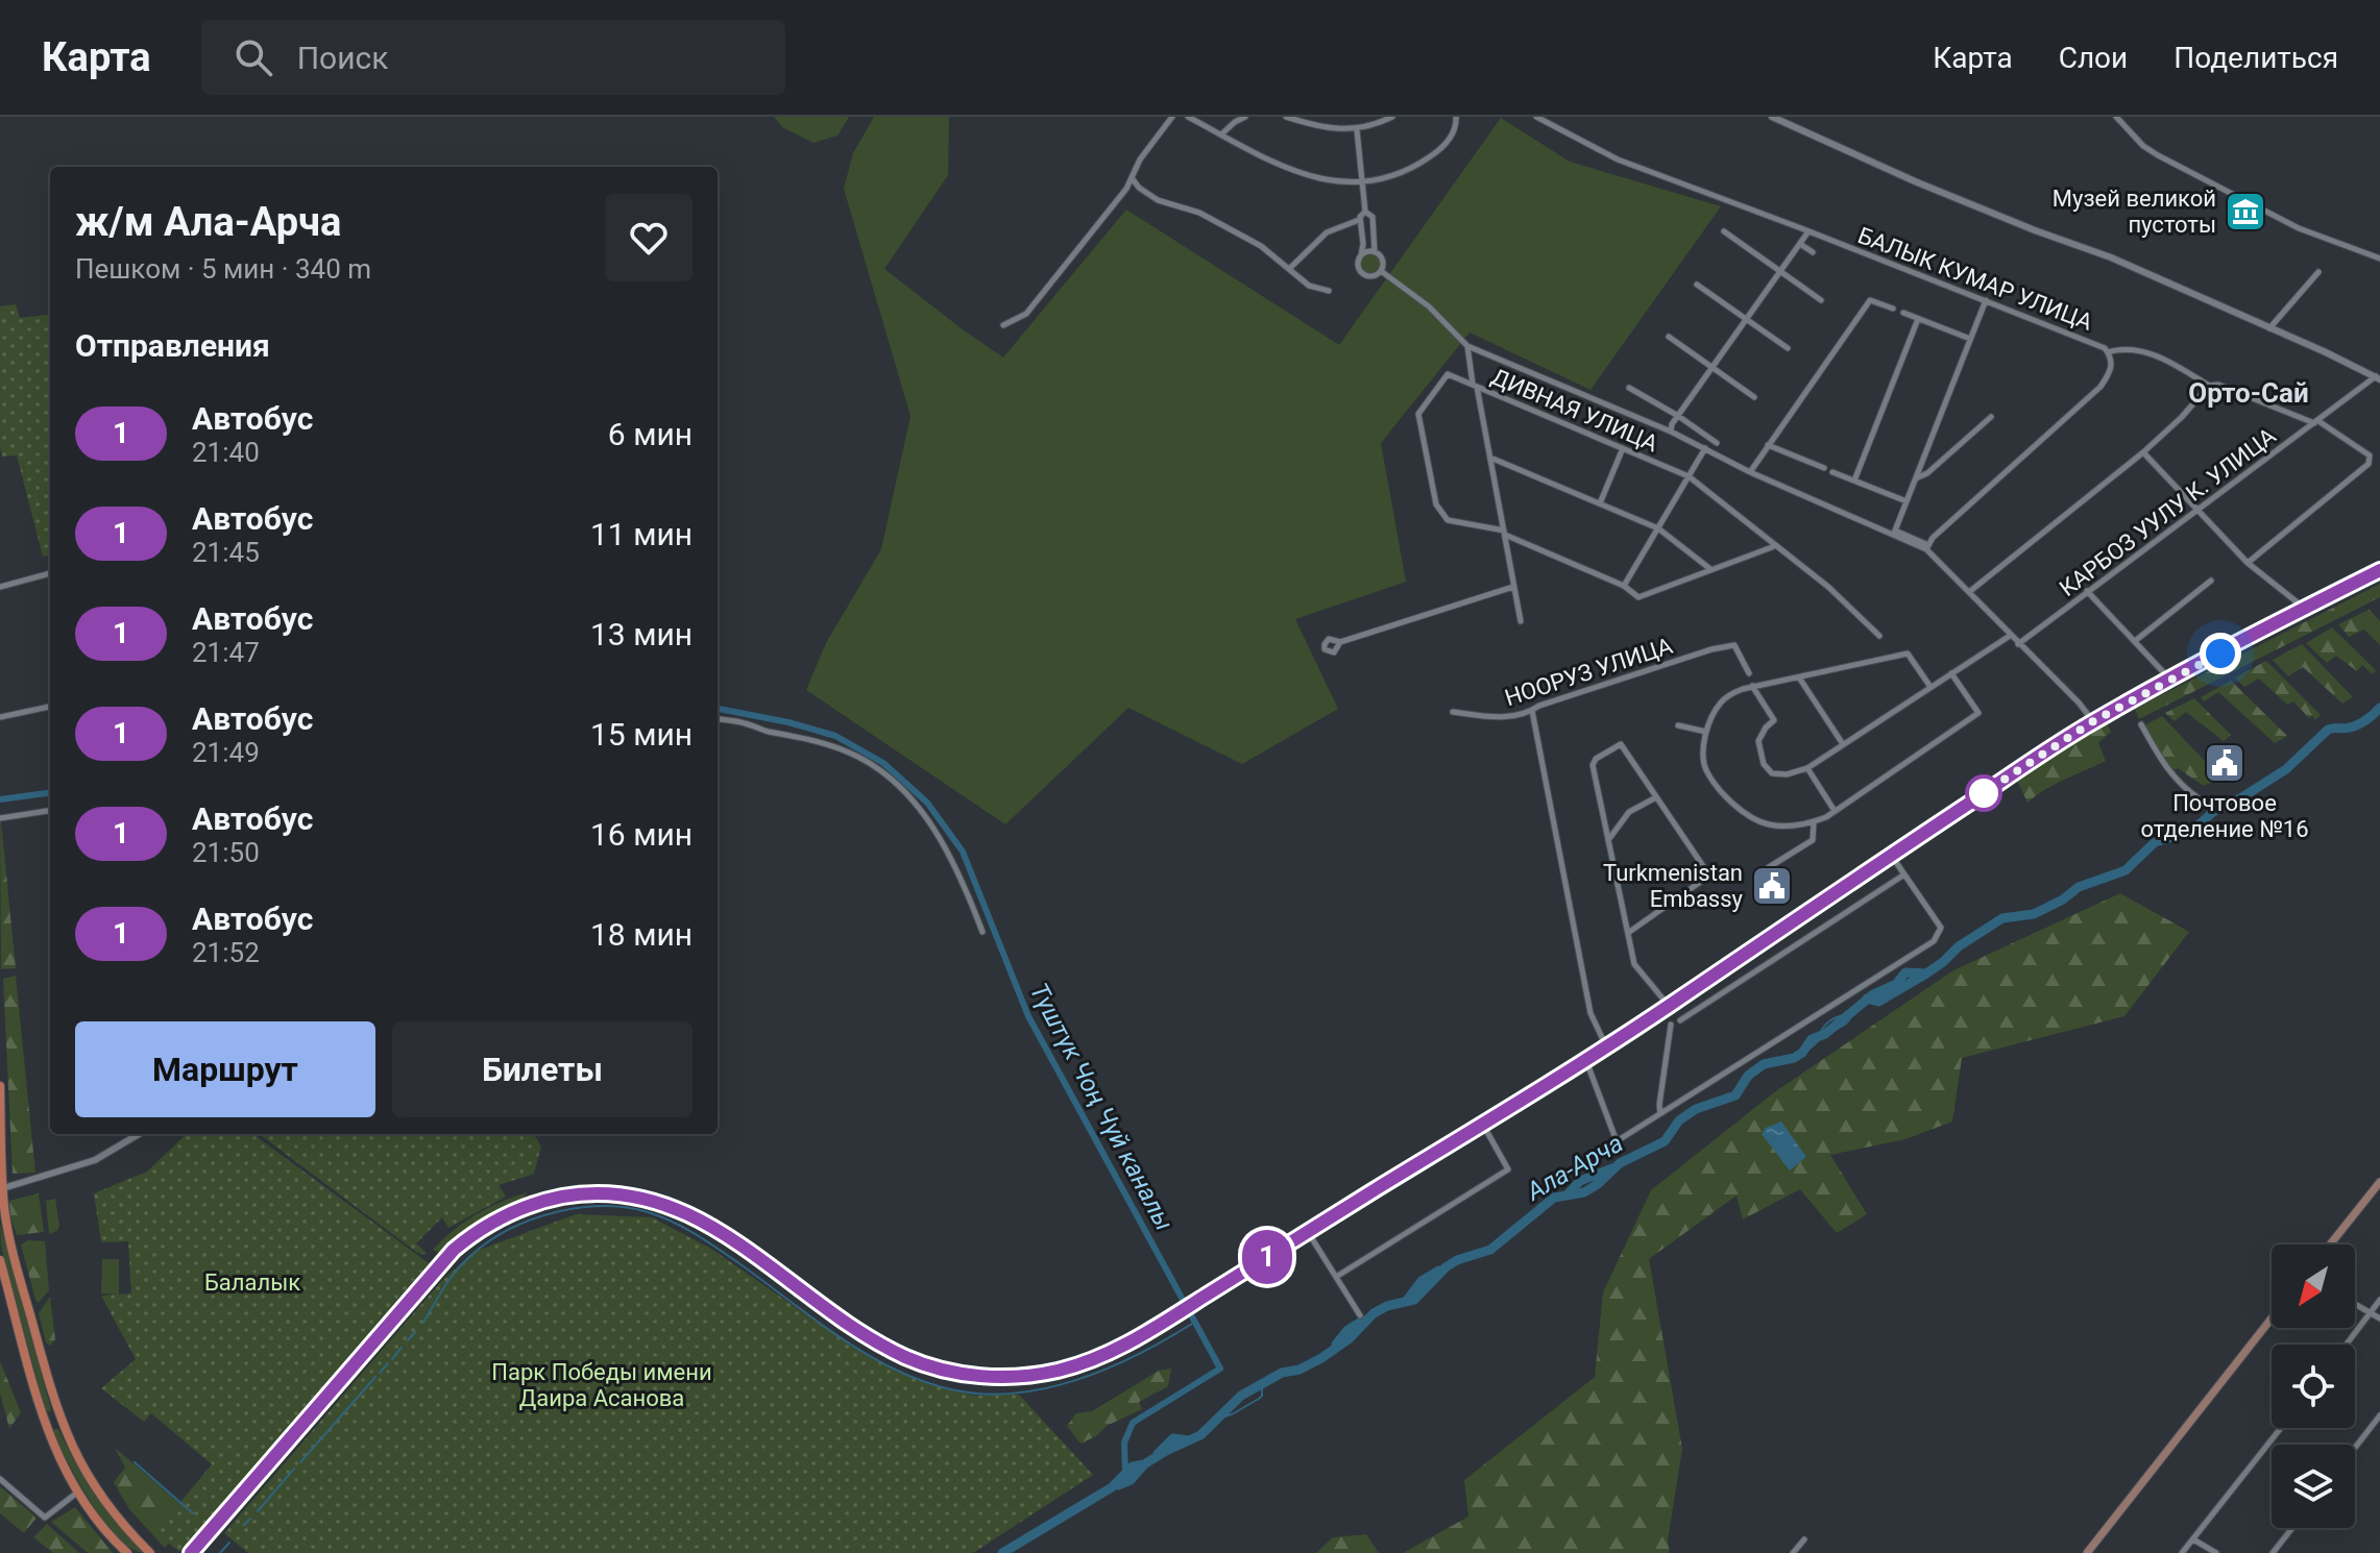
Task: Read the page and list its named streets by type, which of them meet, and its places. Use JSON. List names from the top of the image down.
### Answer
{
  "streets": {
    "street": [
      "БАЛЫК КУМАР УЛИЦА",
      "ДИВНАЯ УЛИЦА",
      "КАРБОЗ УУЛУ К. УЛИЦА",
      "НООРУЗ УЛИЦА"
    ]
  },
  "districts": ["Орто-Сай"],
  "water": ["Түштүк Чоң Чүй каналы", "Ала-Арча"],
  "parks": ["Балалык", "Парк Победы имени Даира Асанова"],
  "places": {
    "museum": ["Музей великой пустоты"],
    "public building": ["Почтовое отделение №16", "Turkmenistan Embassy"]
  },
  "lines": ["bus line 1"],
  "north": "bottom left",
  "page": {
    "header": "Карта",
    "search": "Поиск",
    "nav": ["Карта", "Слои", "Поделиться"],
    "on_map": "1",
    "heading": [
      ["ж/м Ала-Арча", "Пешком · 5 мин · 340 m"],
      "Отправления"
    ],
    "list": [
      {
        "mark": "1",
        "name": "Автобус",
        "note": "21:40",
        "value": "6 мин"
      },
      {
        "mark": "1",
        "name": "Автобус",
        "note": "21:45",
        "value": "11 мин"
      },
      {
        "mark": "1",
        "name": "Автобус",
        "note": "21:47",
        "value": "13 мин"
      },
      {
        "mark": "1",
        "name": "Автобус",
        "note": "21:49",
        "value": "15 мин"
      },
      {
        "mark": "1",
        "name": "Автобус",
        "note": "21:50",
        "value": "16 мин"
      },
      {
        "mark": "1",
        "name": "Автобус",
        "note": "21:52",
        "value": "18 мин"
      }
    ],
    "buttons": ["Маршрут", "Билеты"]
  }
}
